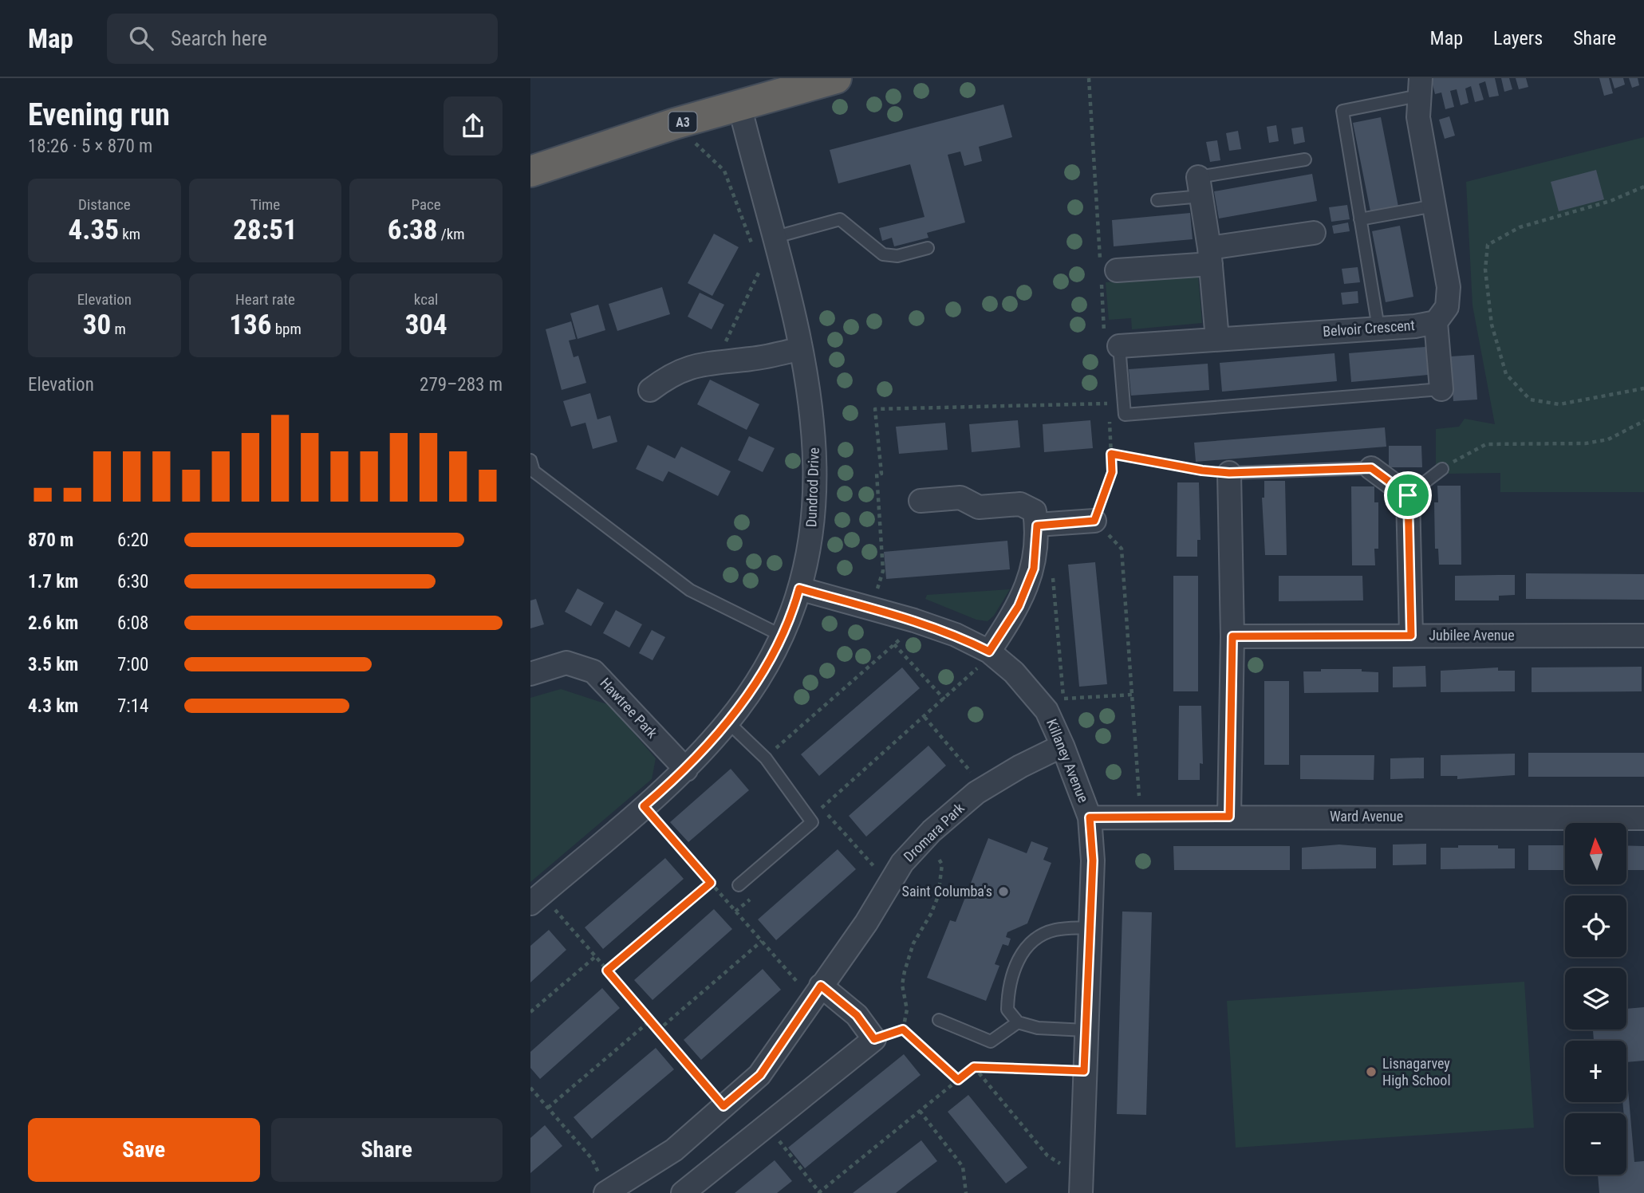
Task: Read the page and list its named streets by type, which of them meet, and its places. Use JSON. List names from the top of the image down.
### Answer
{
  "streets": {
    "highway": ["A3"],
    "street": [
      "Belvoir Crescent",
      "Dundrod Drive",
      "Jubilee Avenue",
      "Hawtree Park",
      "Killaney Avenue",
      "Ward Avenue",
      "Dromara Park"
    ]
  },
  "crossings": [
    ["A3", "Dundrod Drive"],
    ["Dundrod Drive", "Hawtree Park"],
    ["Dundrod Drive", "Killaney Avenue"],
    ["Killaney Avenue", "Ward Avenue"],
    ["Killaney Avenue", "Dromara Park"]
  ],
  "places": ["Saint Columba's", "Lisnagarvey High School"],
  "north": "top",
  "page": {
    "header": "Map",
    "search": "Search here",
    "nav": ["Map", "Layers", "Share"],
    "heading": ["Evening run", "18:26 · 5 × 870 m"],
    "stats": [
      ["Distance", "4.35 km"],
      ["Time", "28:51"],
      ["Pace", "6:38 /km"],
      ["Elevation", "30 m"],
      ["Heart rate", "136 bpm"],
      ["kcal", "304"]
    ],
    "chart": ["Elevation", "279–283 m"],
    "list": [
      {
        "name": "870 m",
        "note": "6:20"
      },
      {
        "name": "1.7 km",
        "note": "6:30"
      },
      {
        "name": "2.6 km",
        "note": "6:08"
      },
      {
        "name": "3.5 km",
        "note": "7:00"
      },
      {
        "name": "4.3 km",
        "note": "7:14"
      }
    ],
    "map_buttons": ["+", "−"],
    "buttons": ["Save", "Share"]
  }
}
